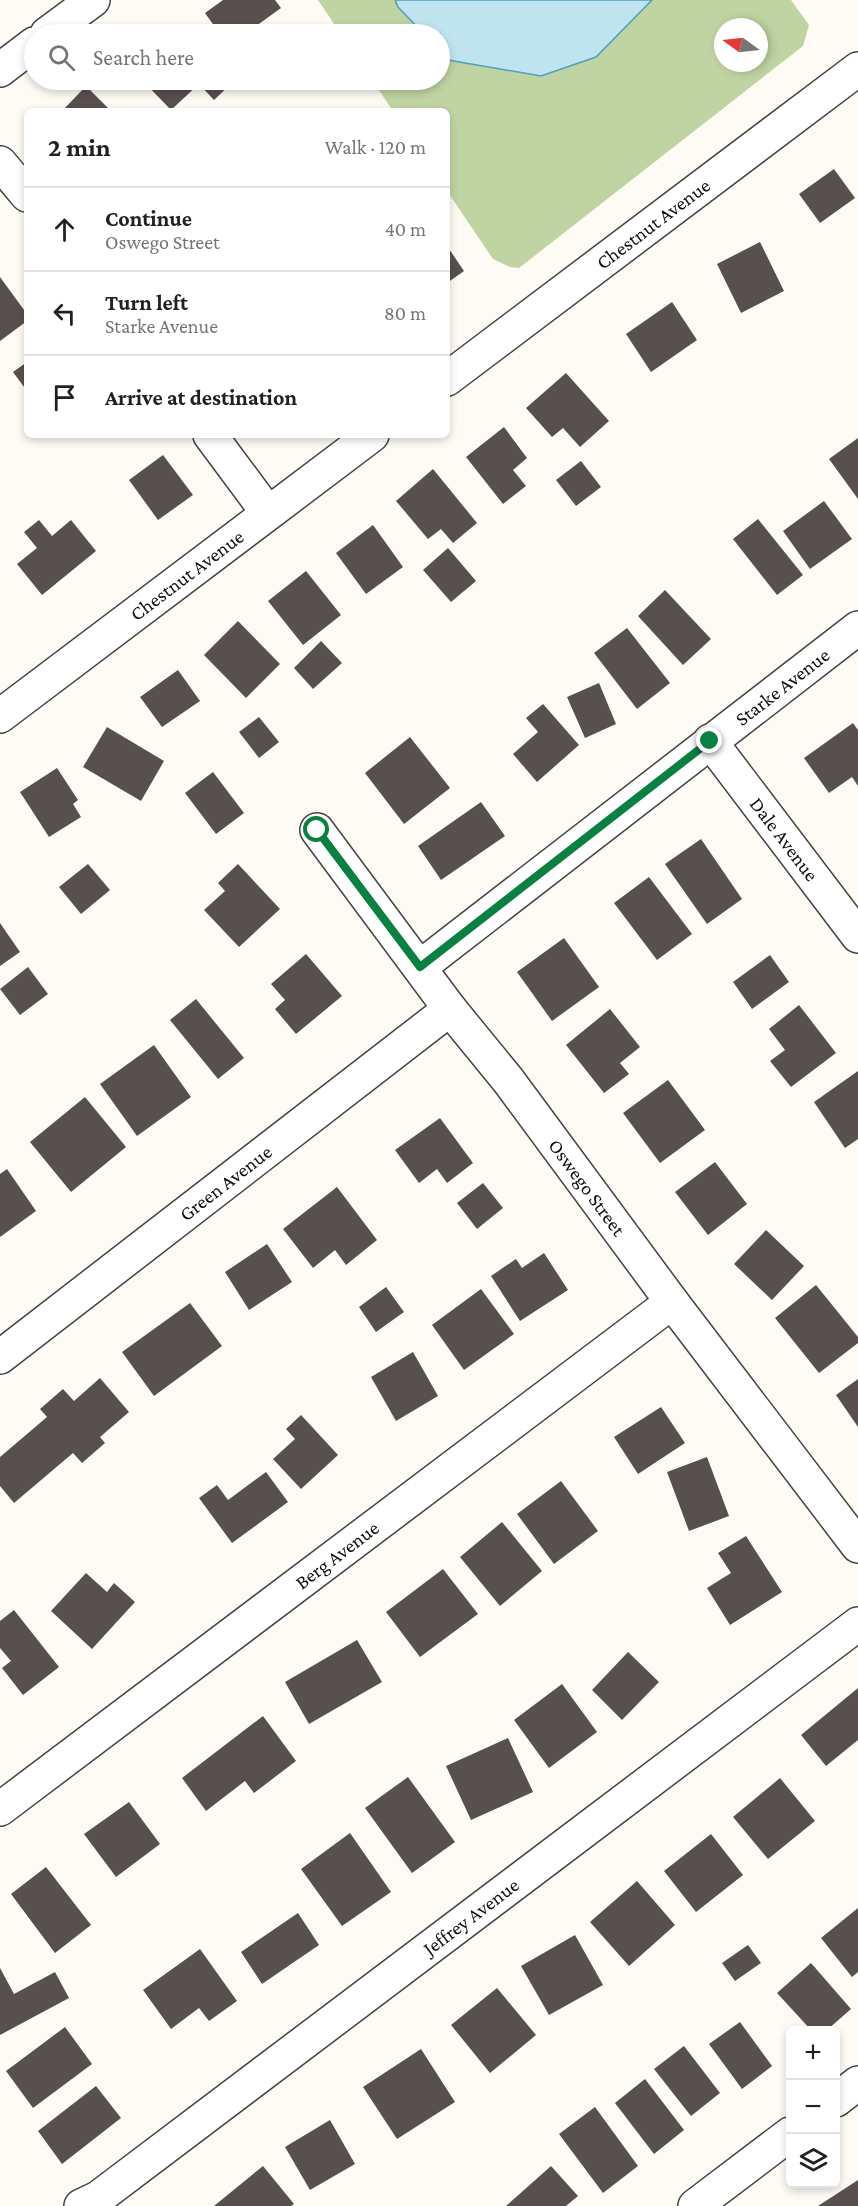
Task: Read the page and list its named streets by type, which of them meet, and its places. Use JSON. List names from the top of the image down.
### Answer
{
  "streets": {
    "street": [
      "Chestnut Avenue",
      "Starke Avenue",
      "Dale Avenue",
      "Green Avenue",
      "Oswego Street",
      "Berg Avenue",
      "Jeffrey Avenue"
    ]
  },
  "crossings": [
    ["Starke Avenue", "Dale Avenue"],
    ["Starke Avenue", "Oswego Street"],
    ["Green Avenue", "Oswego Street"],
    ["Oswego Street", "Berg Avenue"]
  ],
  "north": "left",
  "page": {
    "search": "Search here",
    "heading": ["2 min", "Walk · 120 m"],
    "list": [
      ["Continue", "Oswego Street", "40 m"],
      ["Turn left", "Starke Avenue", "80 m"],
      "Arrive at destination"
    ],
    "map_buttons": ["+", "−"]
  }
}
